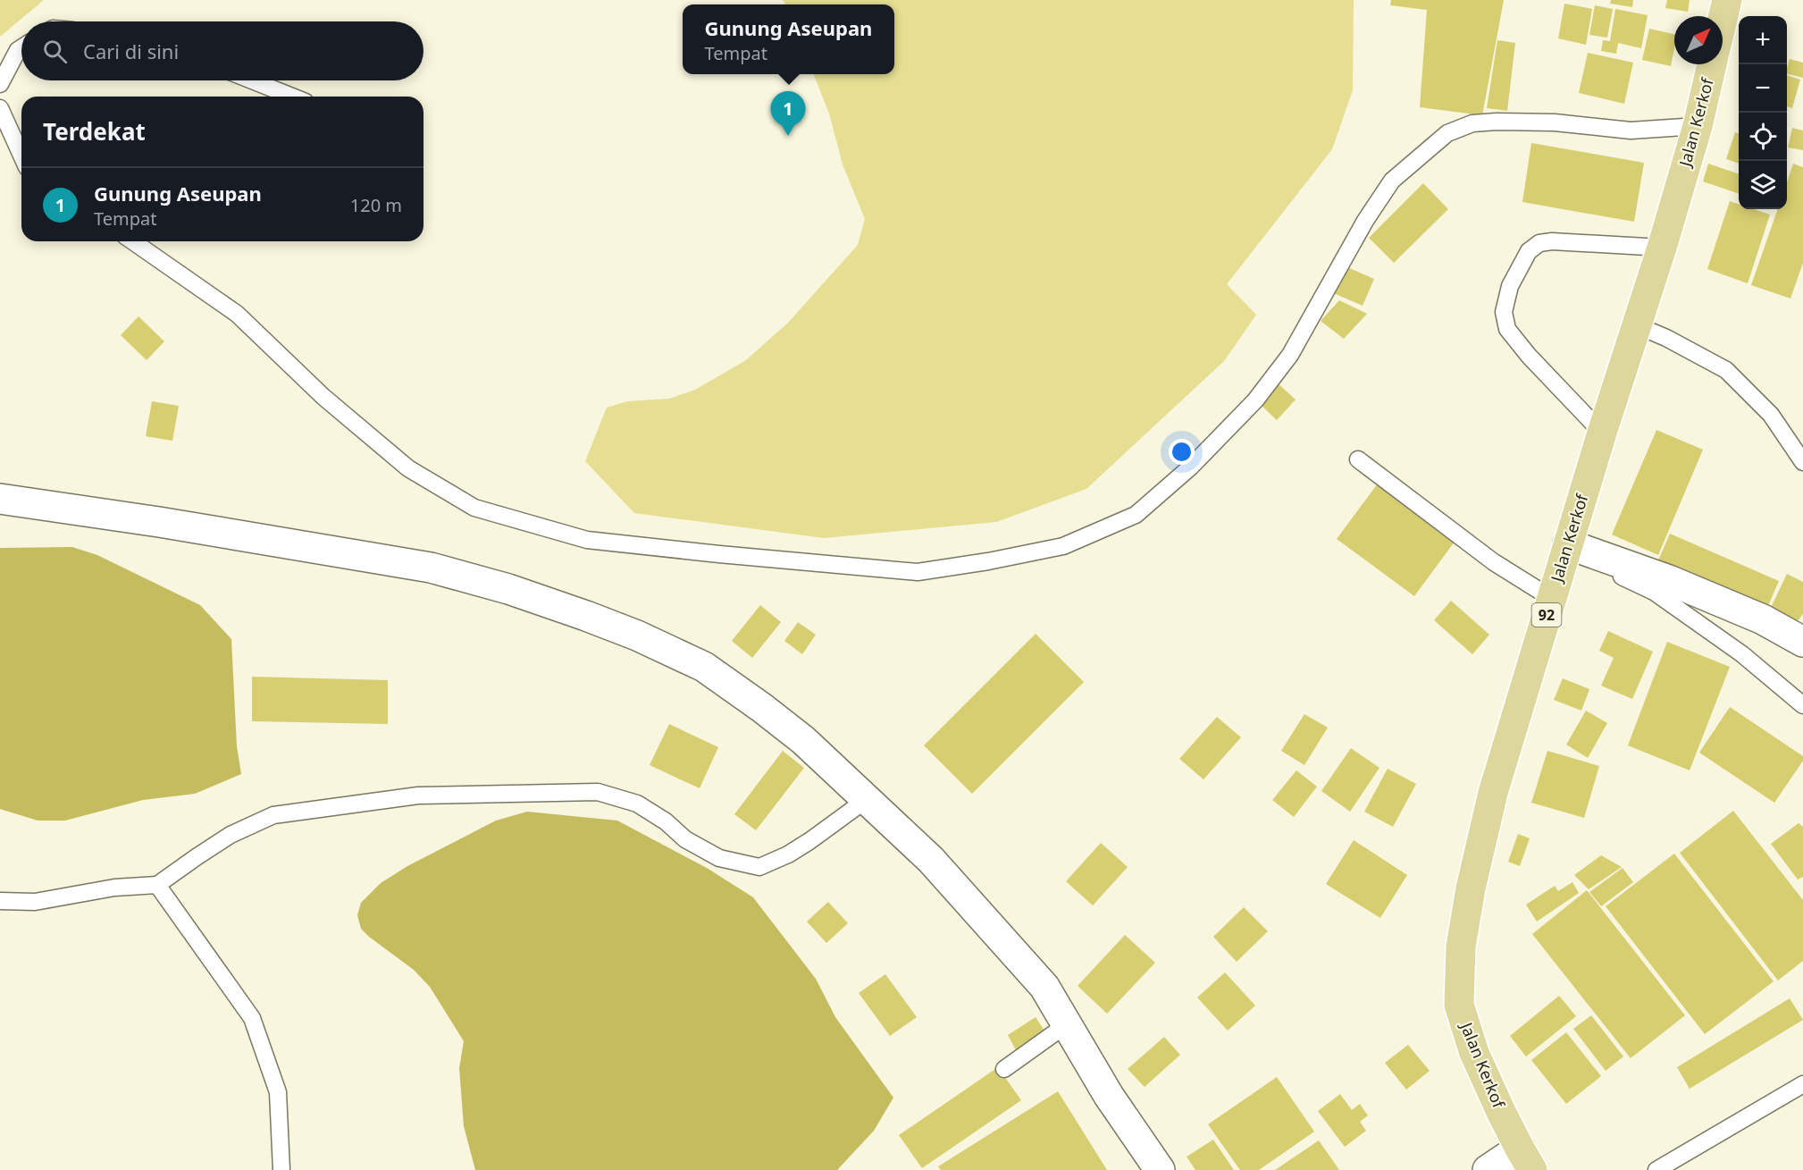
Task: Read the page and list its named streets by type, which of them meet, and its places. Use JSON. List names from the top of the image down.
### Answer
{
  "streets": {
    "main road": ["Jalan Kerkof", "92"]
  },
  "north": "top right",
  "page": {
    "popup": ["Gunung Aseupan", "Tempat"],
    "map_buttons": ["+", "−"],
    "search": "Cari di sini",
    "pins": "1",
    "heading": "Terdekat",
    "list": [
      {
        "mark": "1",
        "name": "Gunung Aseupan",
        "note": "Tempat",
        "value": "120 m"
      }
    ]
  }
}
